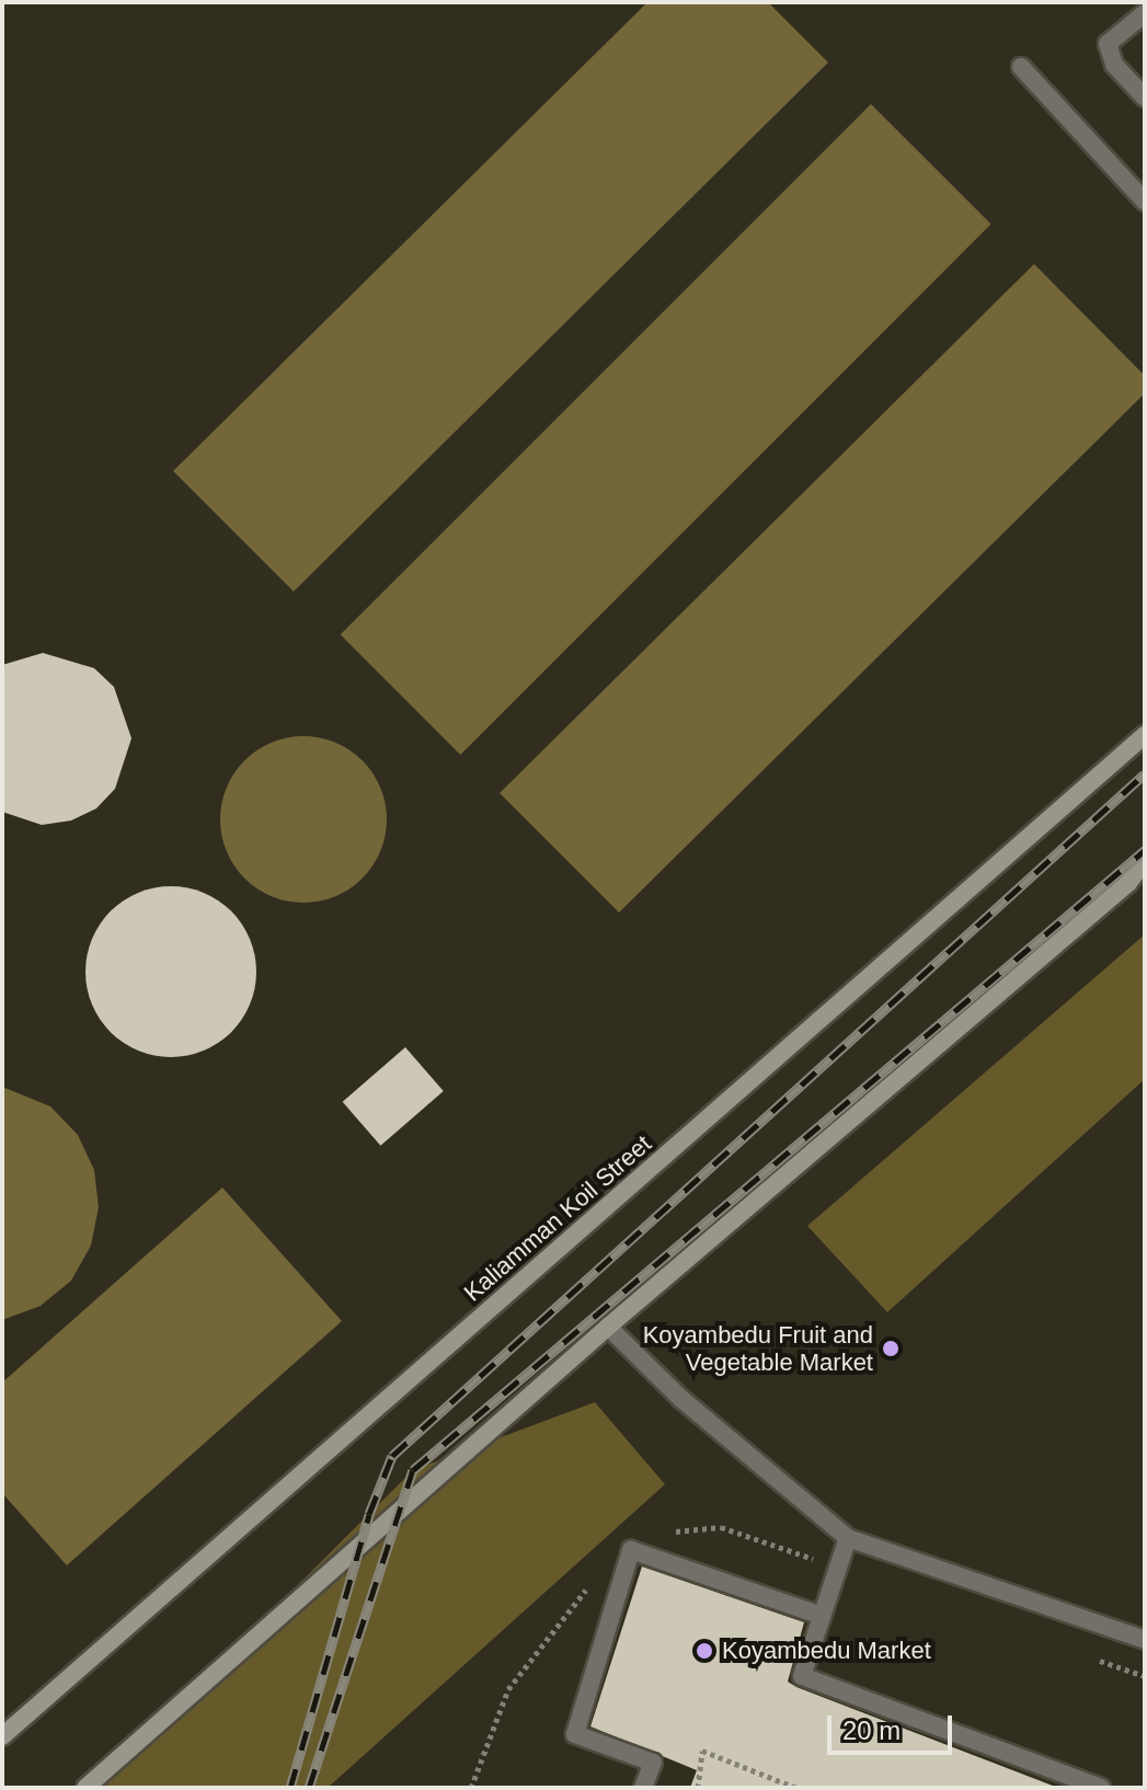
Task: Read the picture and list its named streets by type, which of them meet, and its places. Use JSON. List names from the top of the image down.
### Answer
{
  "streets": {
    "main road": ["Kaliamman Koil Street"]
  },
  "places": ["Koyambedu Fruit and Vegetable Market", "Koyambedu Market"],
  "scale_bar": "20 m"
}
